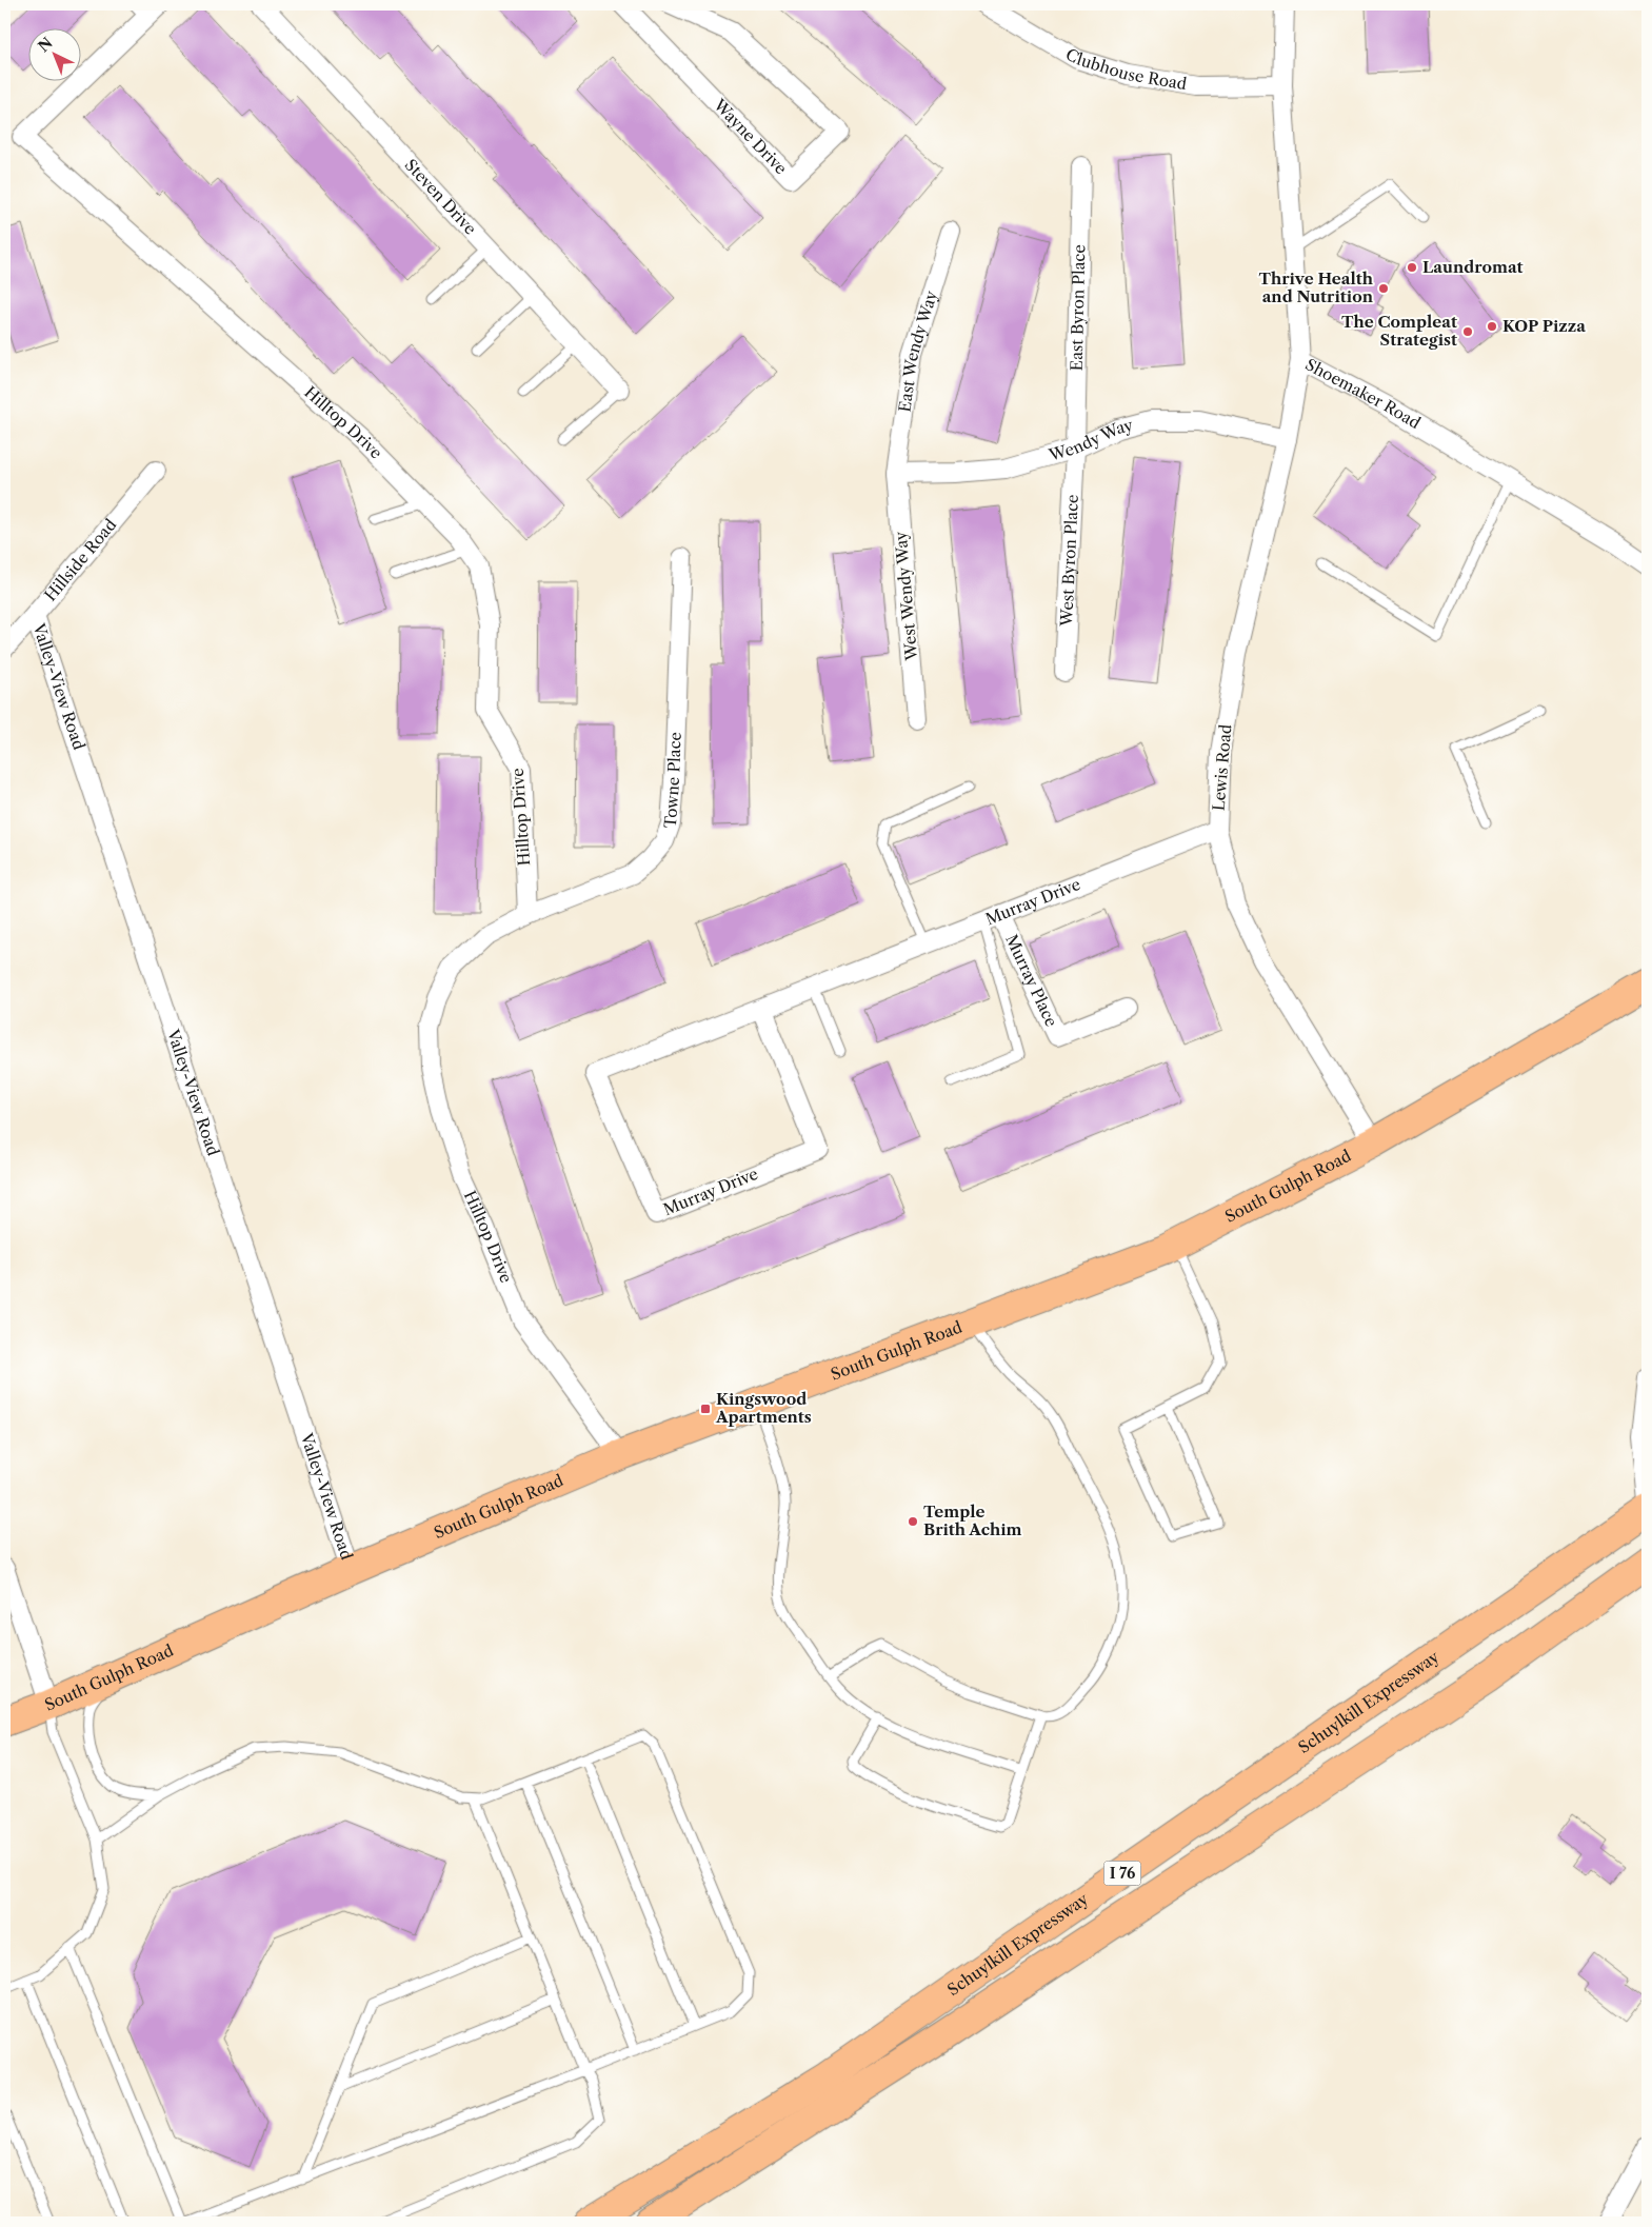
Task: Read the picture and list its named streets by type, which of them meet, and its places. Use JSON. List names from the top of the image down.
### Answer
{
  "streets": {
    "main road": ["South Gulph Road", "Schuylkill Expressway", "I 76"],
    "street": [
      "Clubhouse Road",
      "Wayne Drive",
      "Steven Drive",
      "East Byron Place",
      "East Wendy Way",
      "Shoemaker Road",
      "Hilltop Drive",
      "Wendy Way",
      "Hillside Road",
      "West Byron Place",
      "West Wendy Way",
      "Valley-View Road",
      "Lewis Road",
      "Towne Place",
      "Murray Drive",
      "Murray Place"
    ]
  },
  "crossings": [
    ["Clubhouse Road", "Shoemaker Road"],
    ["East Byron Place", "Wendy Way"],
    ["East Byron Place", "West Byron Place"],
    ["East Wendy Way", "Wendy Way"],
    ["East Wendy Way", "West Wendy Way"],
    ["Shoemaker Road", "Lewis Road"],
    ["Hilltop Drive", "Towne Place"],
    ["Hilltop Drive", "South Gulph Road"],
    ["Wendy Way", "West Byron Place"],
    ["Wendy Way", "West Wendy Way"],
    ["Wendy Way", "Lewis Road"],
    ["Hillside Road", "Valley-View Road"],
    ["Valley-View Road", "South Gulph Road"],
    ["Lewis Road", "Murray Drive"],
    ["Lewis Road", "South Gulph Road"],
    ["Murray Drive", "Murray Place"]
  ],
  "places": {
    "other": [
      "Laundromat",
      "Thrive Health and Nutrition",
      "KOP Pizza",
      "The Compleat Strategist",
      "Temple Brith Achim"
    ],
    "transit": ["Kingswood Apartments"]
  },
  "north": "top left"
}
